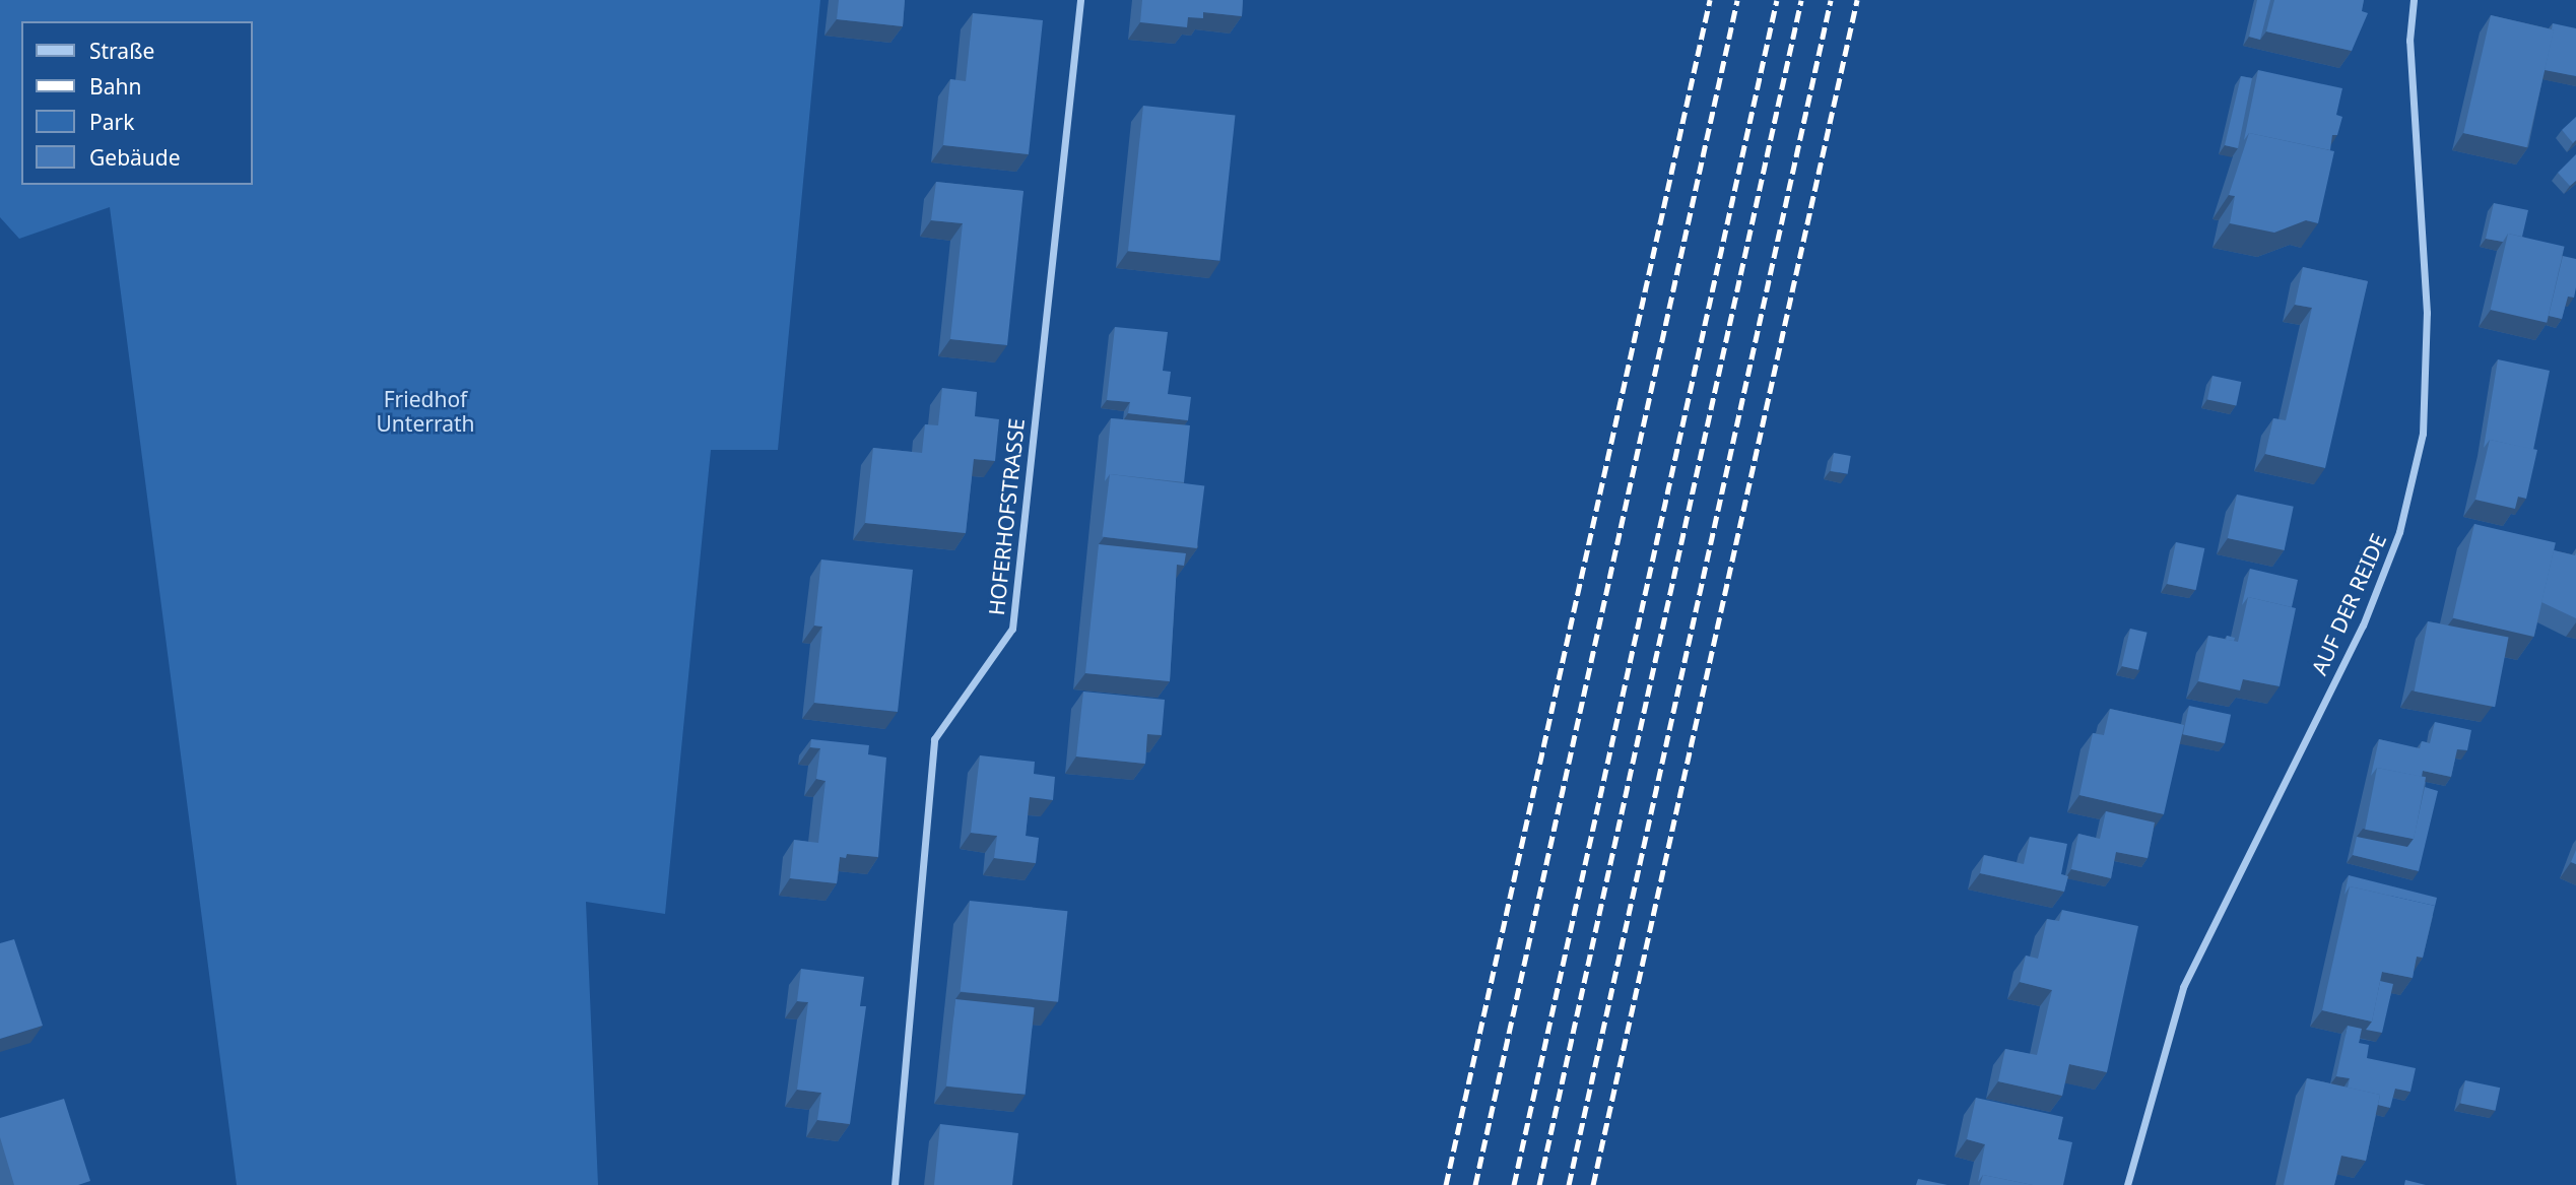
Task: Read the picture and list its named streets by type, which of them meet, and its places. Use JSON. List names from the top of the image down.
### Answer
{
  "streets": {
    "street": ["HOFERHOFSTRASSE", "AUF DER REIDE"]
  },
  "parks": ["Friedhof Unterrath"],
  "legend": [
    "Straße",
    "Bahn",
    "Park",
    "Gebäude"
  ]
}
